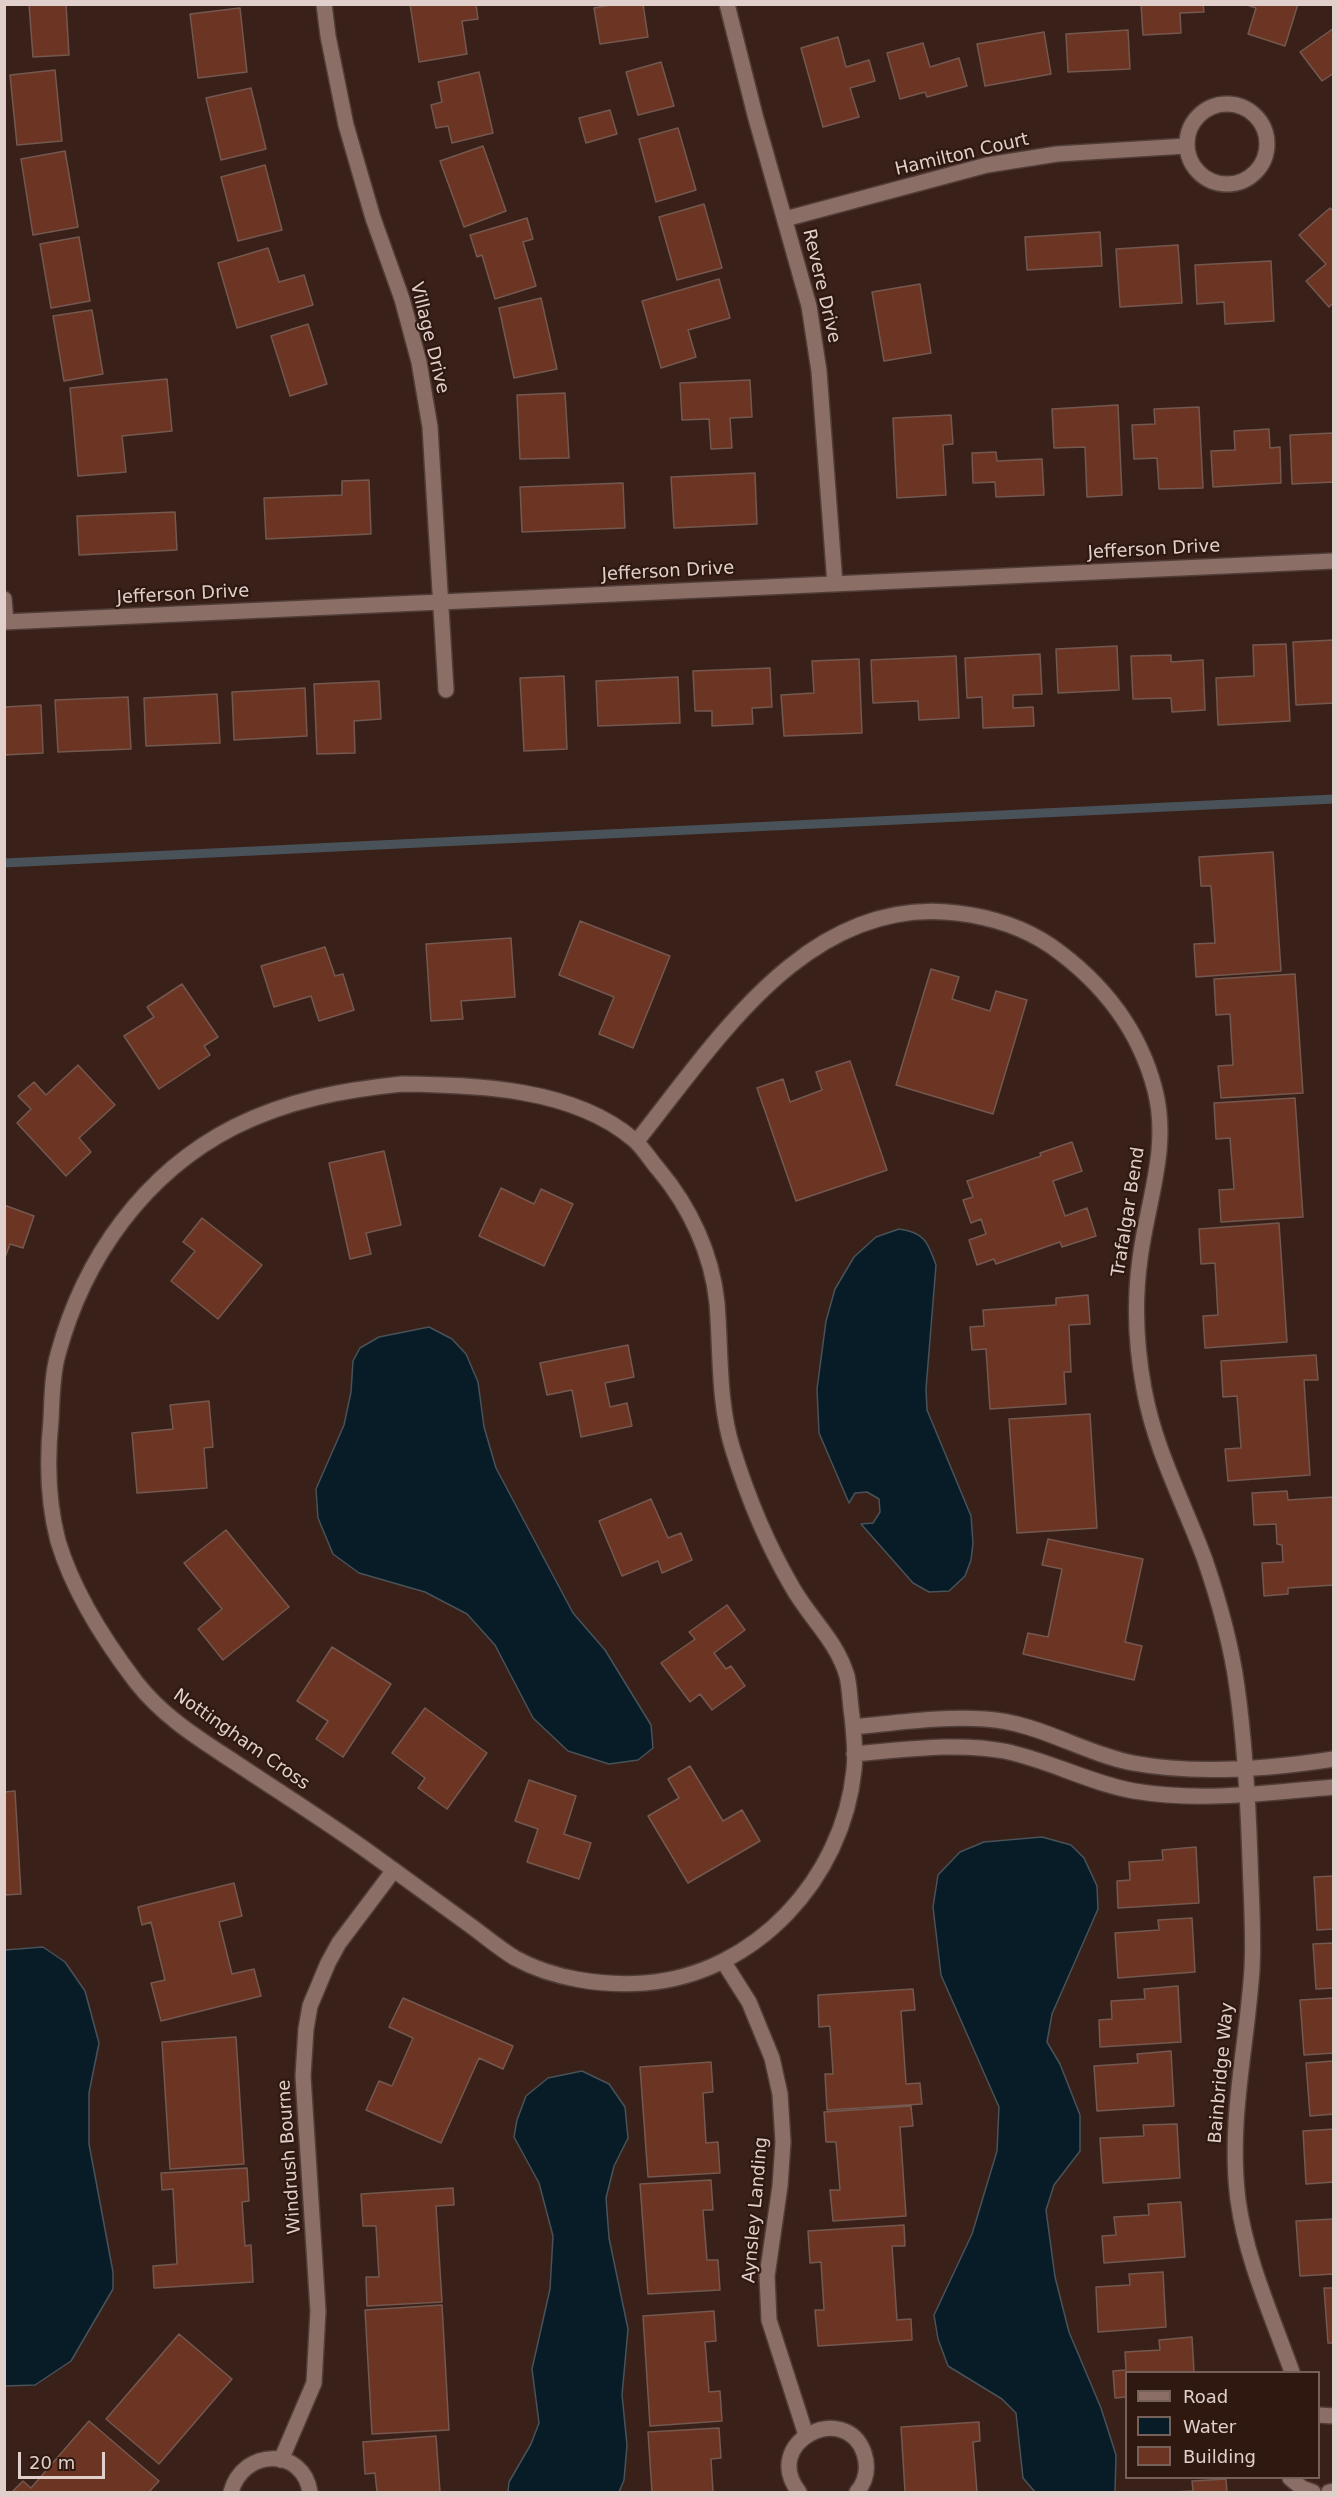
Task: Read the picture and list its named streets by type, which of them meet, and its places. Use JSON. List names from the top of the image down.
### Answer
{
  "streets": {
    "street": [
      "Hamilton Court",
      "Revere Drive",
      "Village Drive",
      "Jefferson Drive",
      "Trafalgar Bend",
      "Nottingham Cross",
      "Bainbridge Way",
      "Windrush Bourne",
      "Aynsley Landing"
    ]
  },
  "crossings": [
    ["Hamilton Court", "Revere Drive"],
    ["Revere Drive", "Jefferson Drive"],
    ["Village Drive", "Jefferson Drive"],
    ["Trafalgar Bend", "Nottingham Cross"],
    ["Trafalgar Bend", "Bainbridge Way"],
    ["Nottingham Cross", "Windrush Bourne"],
    ["Nottingham Cross", "Aynsley Landing"]
  ],
  "legend": ["Road", "Water", "Building"],
  "scale_bar": "20 m"
}
